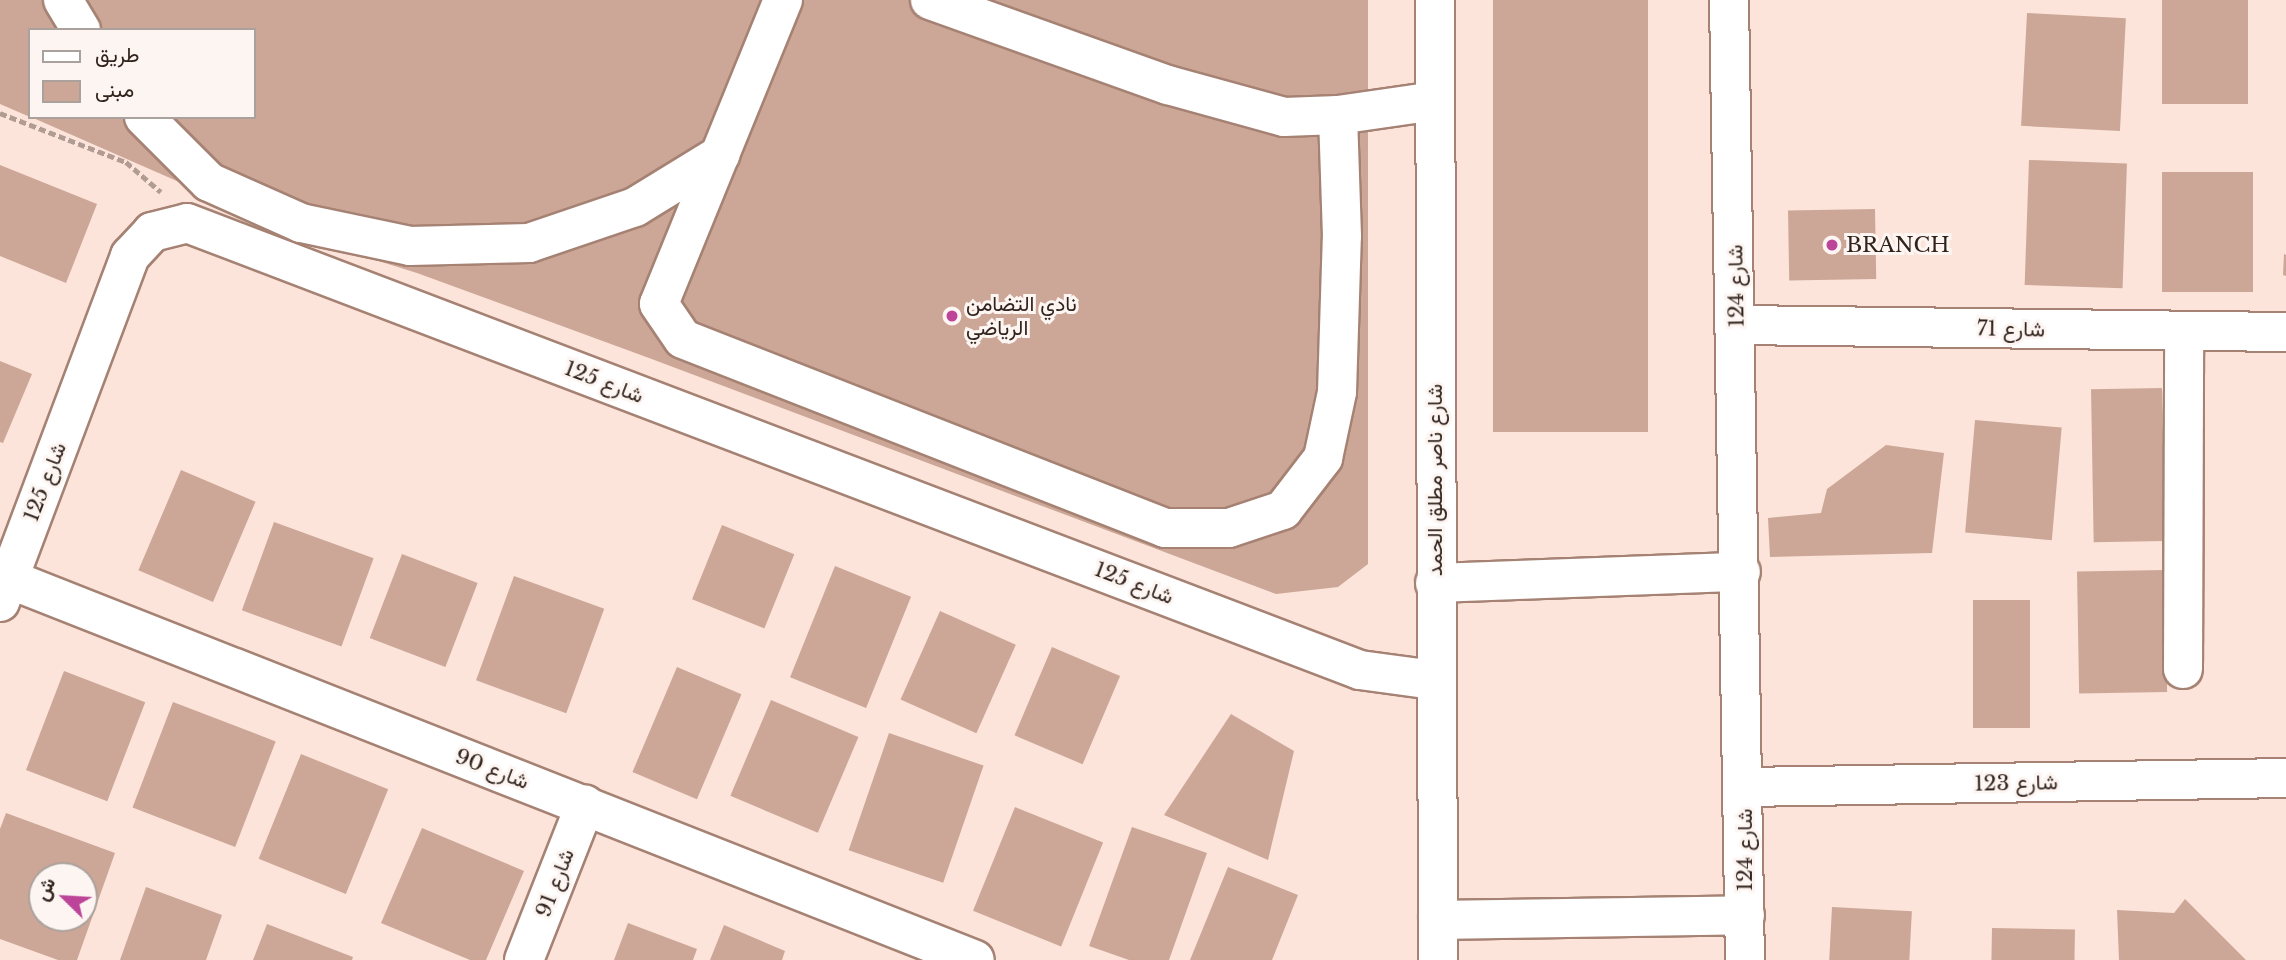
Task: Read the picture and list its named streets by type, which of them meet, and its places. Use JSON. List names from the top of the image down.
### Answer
{
  "streets": {
    "street": [
      "شارع 124",
      "شارع 71",
      "شارع 125",
      "شارع ناصر مطلق الحمد",
      "شارع 90",
      "شارع 123",
      "شارع 91"
    ]
  },
  "crossings": [
    ["شارع 124", "شارع 71"],
    ["شارع 124", "شارع 123"],
    ["شارع 125", "شارع ناصر مطلق الحمد"],
    ["شارع 125", "شارع 90"],
    ["شارع 90", "شارع 91"]
  ],
  "places": ["BRANCH", "نادي التضامن الرياضي"],
  "legend": ["طريق", "مبنى"],
  "north": "top left"
}
